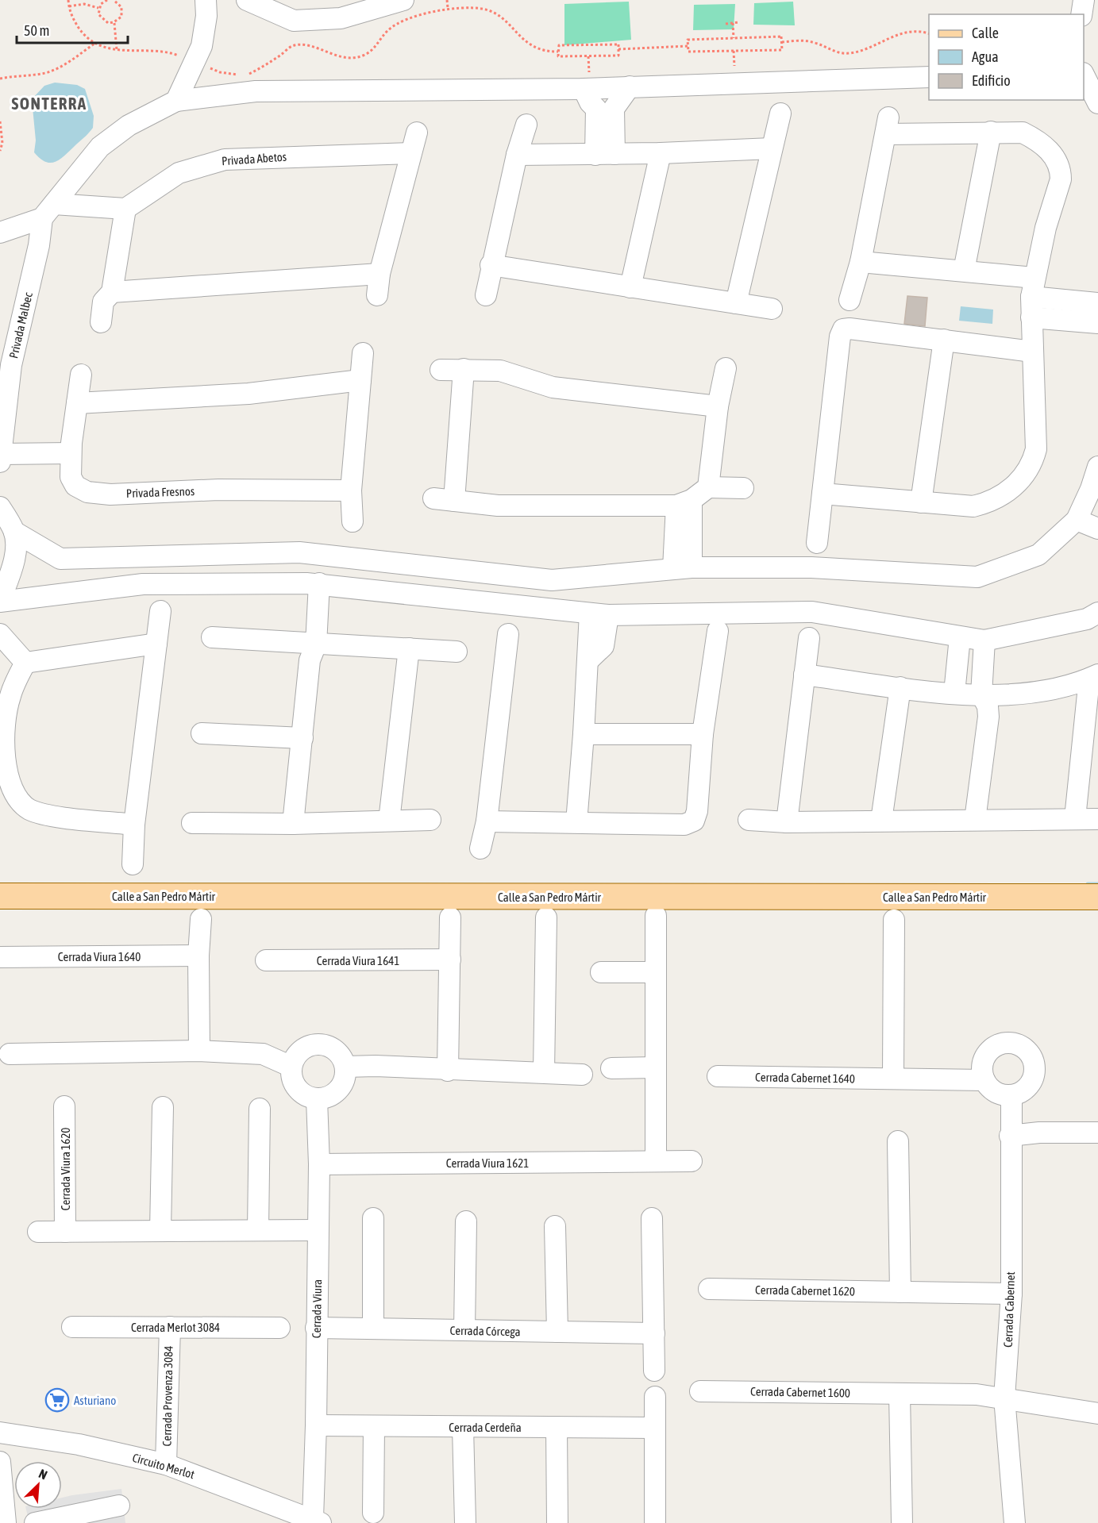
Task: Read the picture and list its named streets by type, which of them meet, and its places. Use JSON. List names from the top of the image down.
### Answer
{
  "streets": {
    "main road": ["Calle a San Pedro Mártir"],
    "street": [
      "Privada Abetos",
      "Privada Malbec",
      "Privada Fresnos",
      "Cerrada Viura 1640",
      "Cerrada Viura 1641",
      "Cerrada Cabernet 1640",
      "Cerrada Viura 1621",
      "Cerrada Viura 1620",
      "Cerrada Cabernet 1620",
      "Cerrada Viura",
      "Cerrada Cabernet",
      "Cerrada Merlot 3084",
      "Cerrada Córcega",
      "Cerrada Cabernet 1600",
      "Cerrada Provenza 3084",
      "Cerrada Cerdeña",
      "Circuito Merlot"
    ]
  },
  "crossings": [
    ["Cerrada Cabernet 1640", "Cerrada Cabernet"],
    ["Cerrada Viura 1621", "Cerrada Viura"],
    ["Cerrada Cabernet 1620", "Cerrada Cabernet"],
    ["Cerrada Viura", "Cerrada Córcega"],
    ["Cerrada Viura", "Cerrada Cerdeña"],
    ["Cerrada Viura", "Circuito Merlot"],
    ["Cerrada Cabernet", "Cerrada Cabernet 1600"],
    ["Cerrada Merlot 3084", "Cerrada Provenza 3084"],
    ["Cerrada Provenza 3084", "Circuito Merlot"]
  ],
  "districts": ["SONTERRA"],
  "places": {
    "supermarket": ["Asturiano"]
  },
  "legend": ["Calle", "Agua", "Edificio"],
  "scale_bar": "50 m",
  "north": "top right"
}
